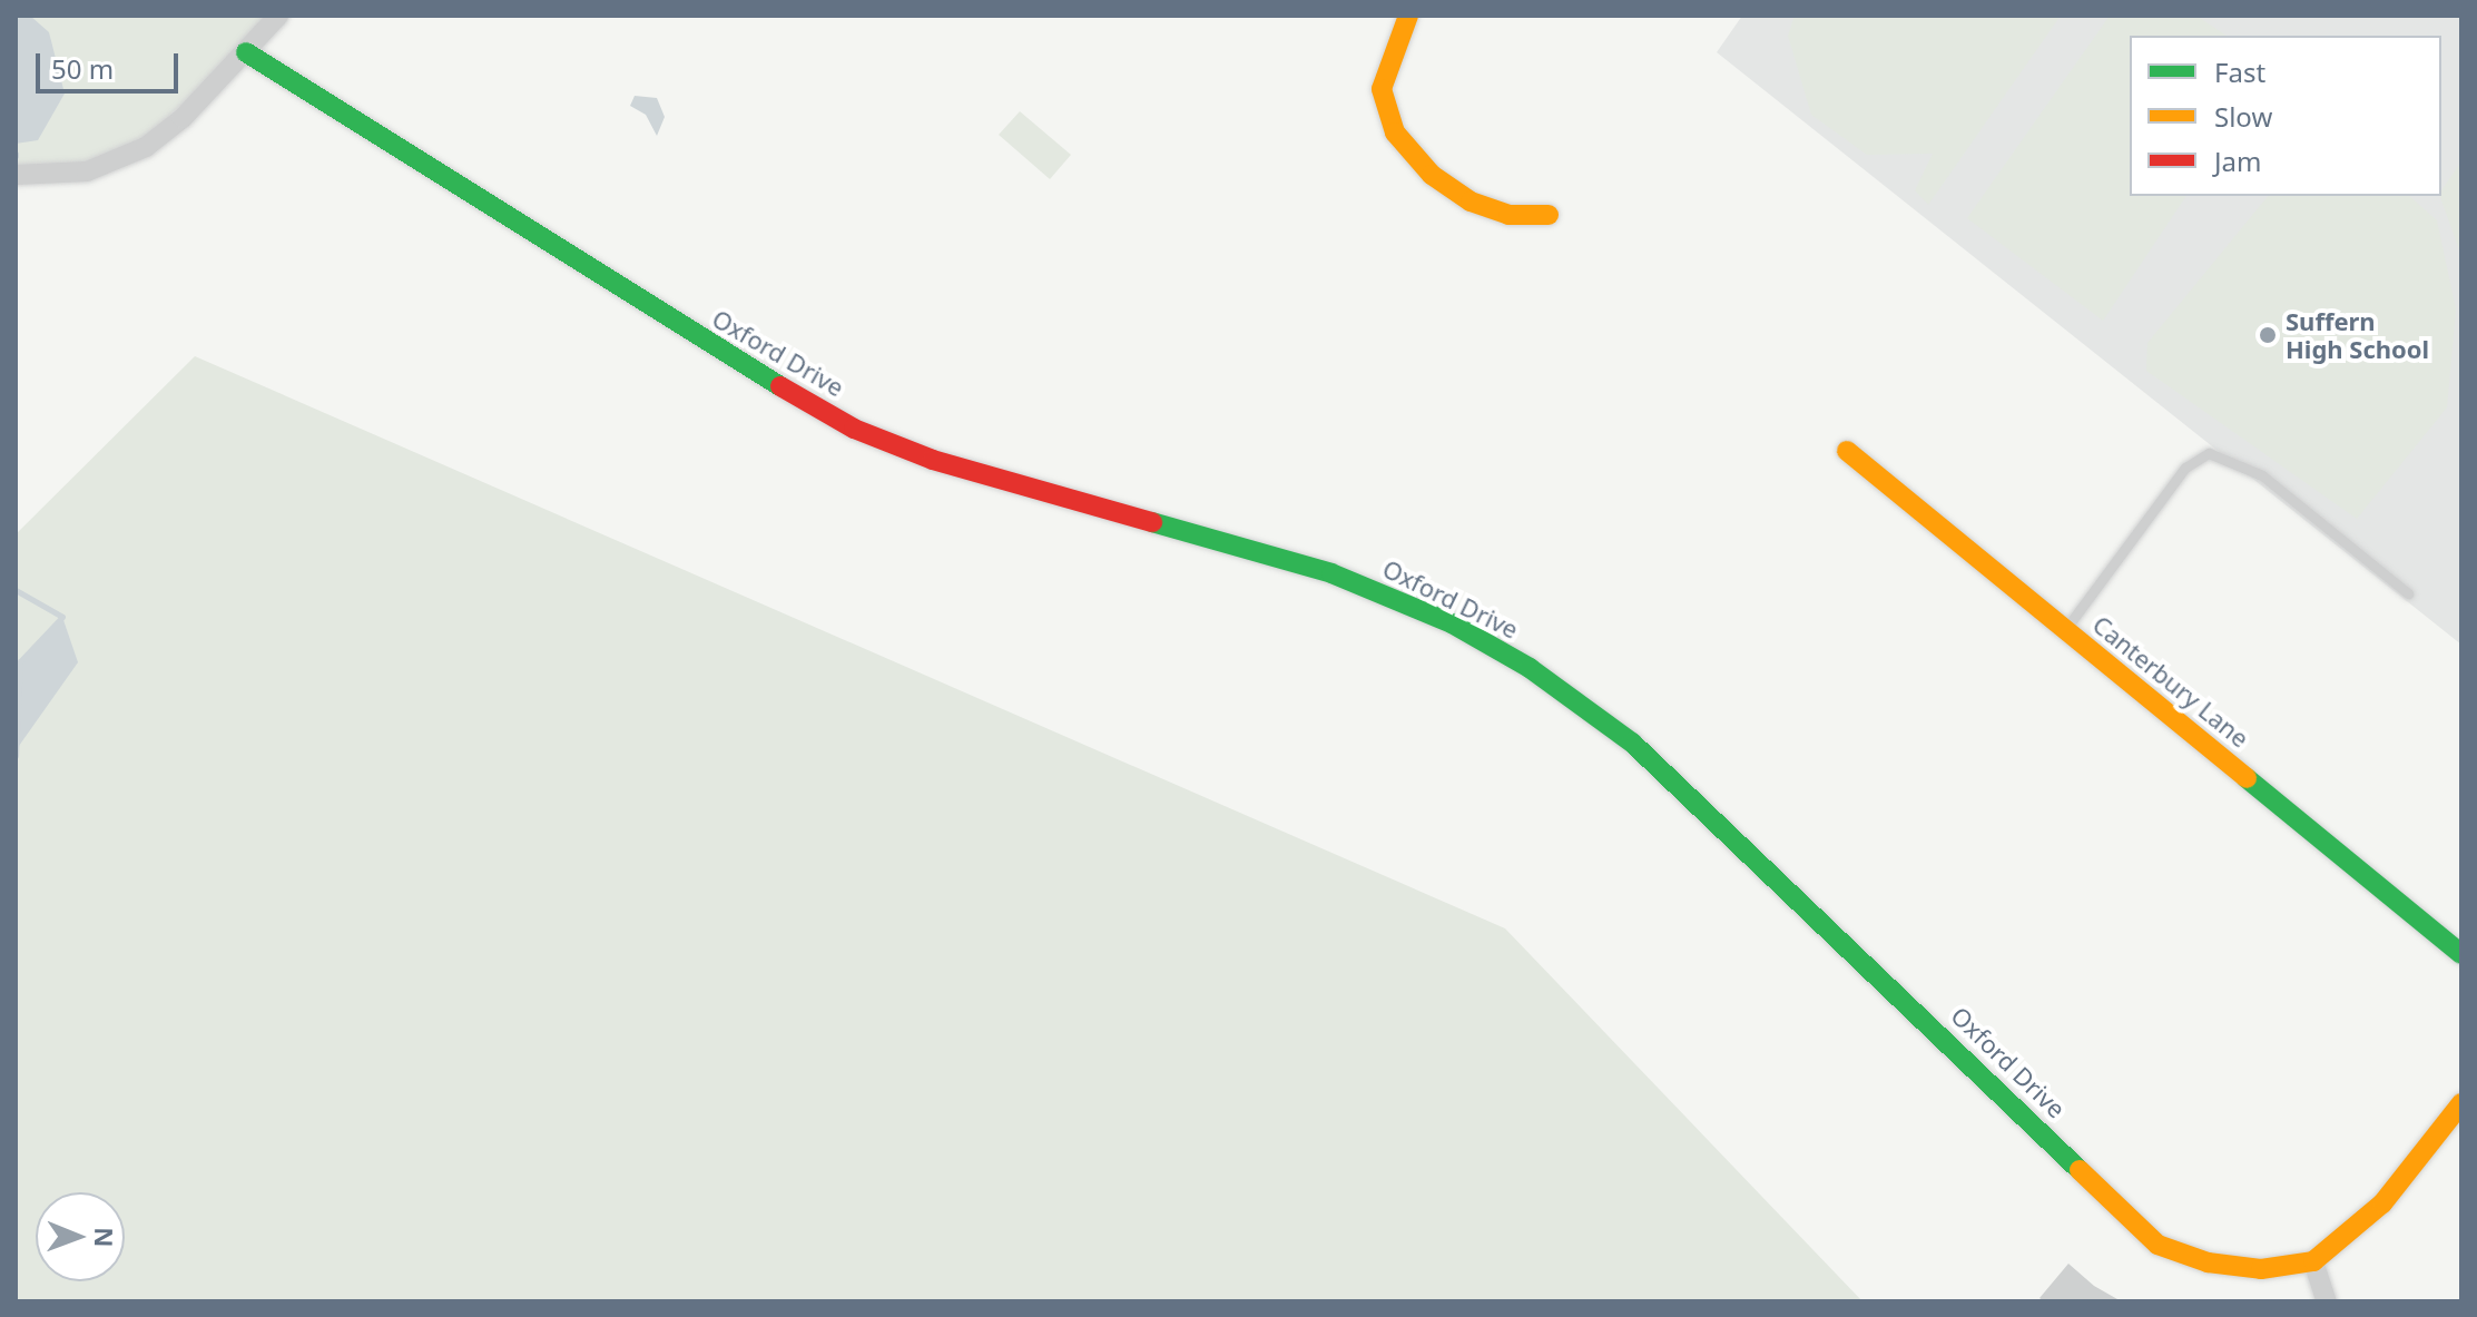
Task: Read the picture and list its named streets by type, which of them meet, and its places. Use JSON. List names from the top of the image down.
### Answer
{
  "streets": {
    "street": ["Oxford Drive", "Canterbury Lane"]
  },
  "places": ["Suffern High School"],
  "legend": ["Fast", "Slow", "Jam"],
  "scale_bar": "50 m",
  "north": "right"
}
